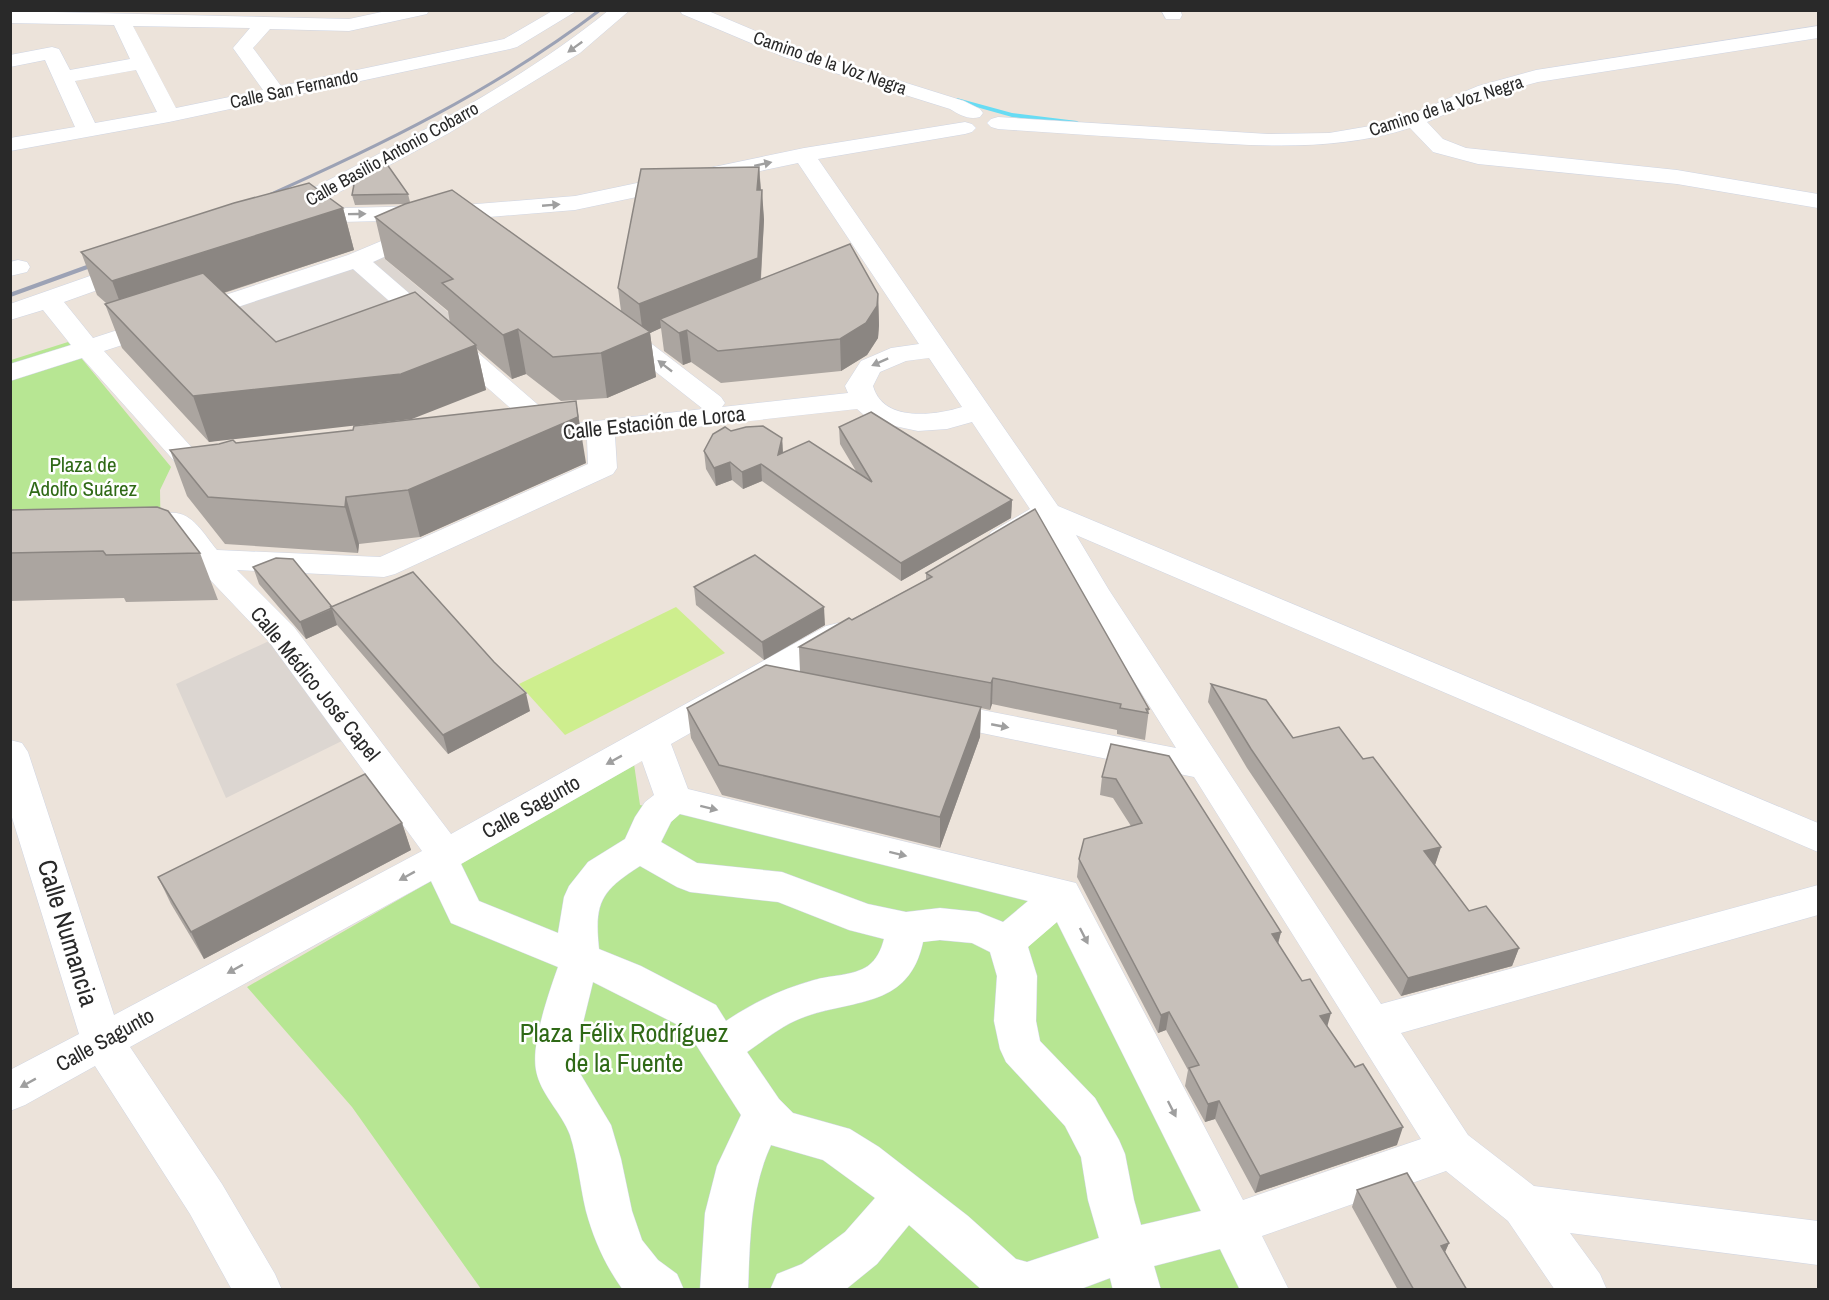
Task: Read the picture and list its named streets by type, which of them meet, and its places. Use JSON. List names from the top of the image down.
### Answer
{
  "streets": {
    "street": [
      "Camino de la Voz Negra",
      "Calle San Fernando",
      "Calle Basilio Antonio Cobarro",
      "Calle Estación de Lorca",
      "Calle Médico José Capel",
      "Calle Sagunto",
      "Calle Numancia"
    ]
  },
  "crossings": [
    ["Camino de la Voz Negra", "Calle Basilio Antonio Cobarro"],
    ["Calle Médico José Capel", "Calle Sagunto"],
    ["Calle Sagunto", "Calle Numancia"]
  ],
  "one_way": ["Calle Sagunto"],
  "parks": ["Plaza de Adolfo Suárez", "Plaza Félix Rodríguez de la Fuente"]
}
